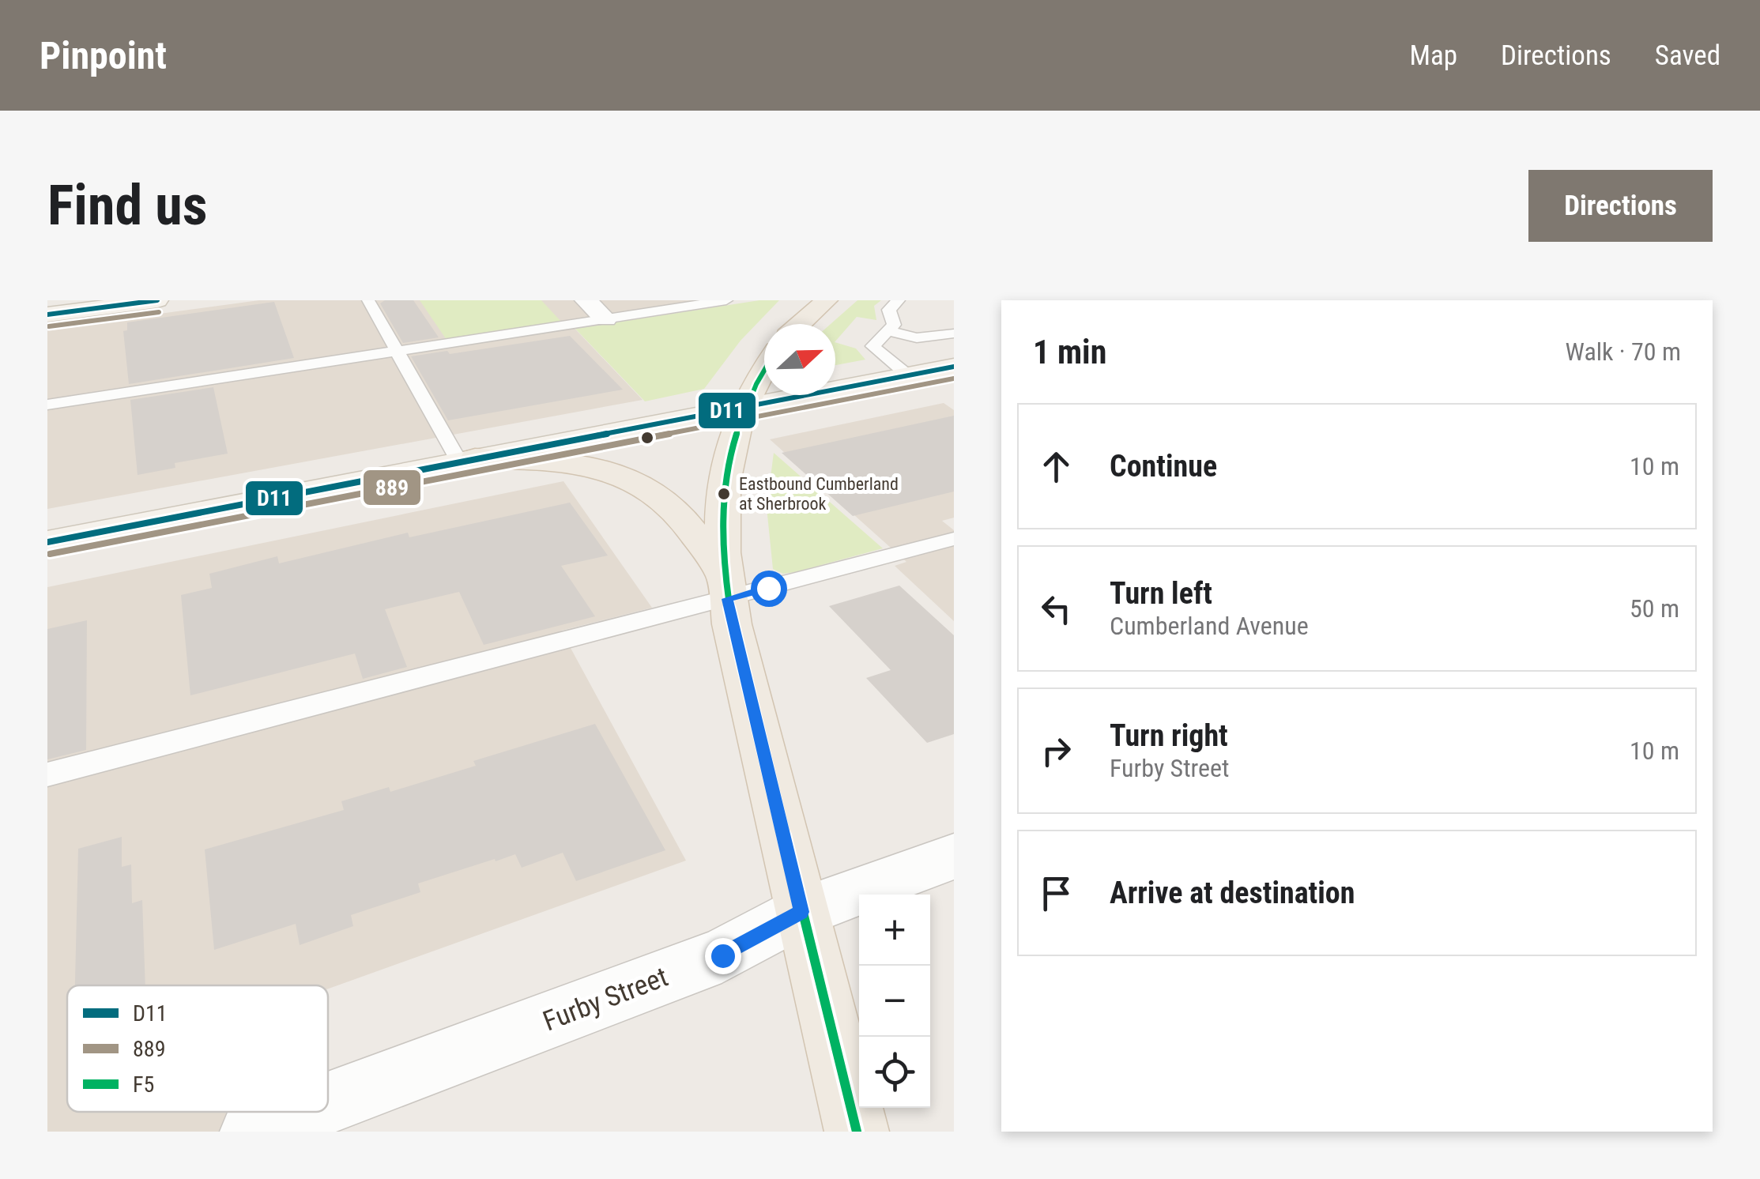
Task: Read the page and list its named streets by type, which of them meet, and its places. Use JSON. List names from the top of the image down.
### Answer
{
  "streets": {
    "street": ["Furby Street"]
  },
  "places": ["Eastbound Cumberland at Sherbrook"],
  "lines": ["transit line D11", "transit line 889", "transit line F5"],
  "legend": ["D11", "889", "F5"],
  "north": "right",
  "page": {
    "header": "Pinpoint",
    "nav": ["Map", "Directions", "Saved"],
    "buttons": "Directions",
    "title": "Find us",
    "heading": ["1 min", "Walk · 70 m"],
    "list": [
      ["Continue", "10 m"],
      ["Turn left", "Cumberland Avenue", "50 m"],
      ["Turn right", "Furby Street", "10 m"],
      "Arrive at destination"
    ],
    "map_buttons": ["+", "−"]
  }
}
